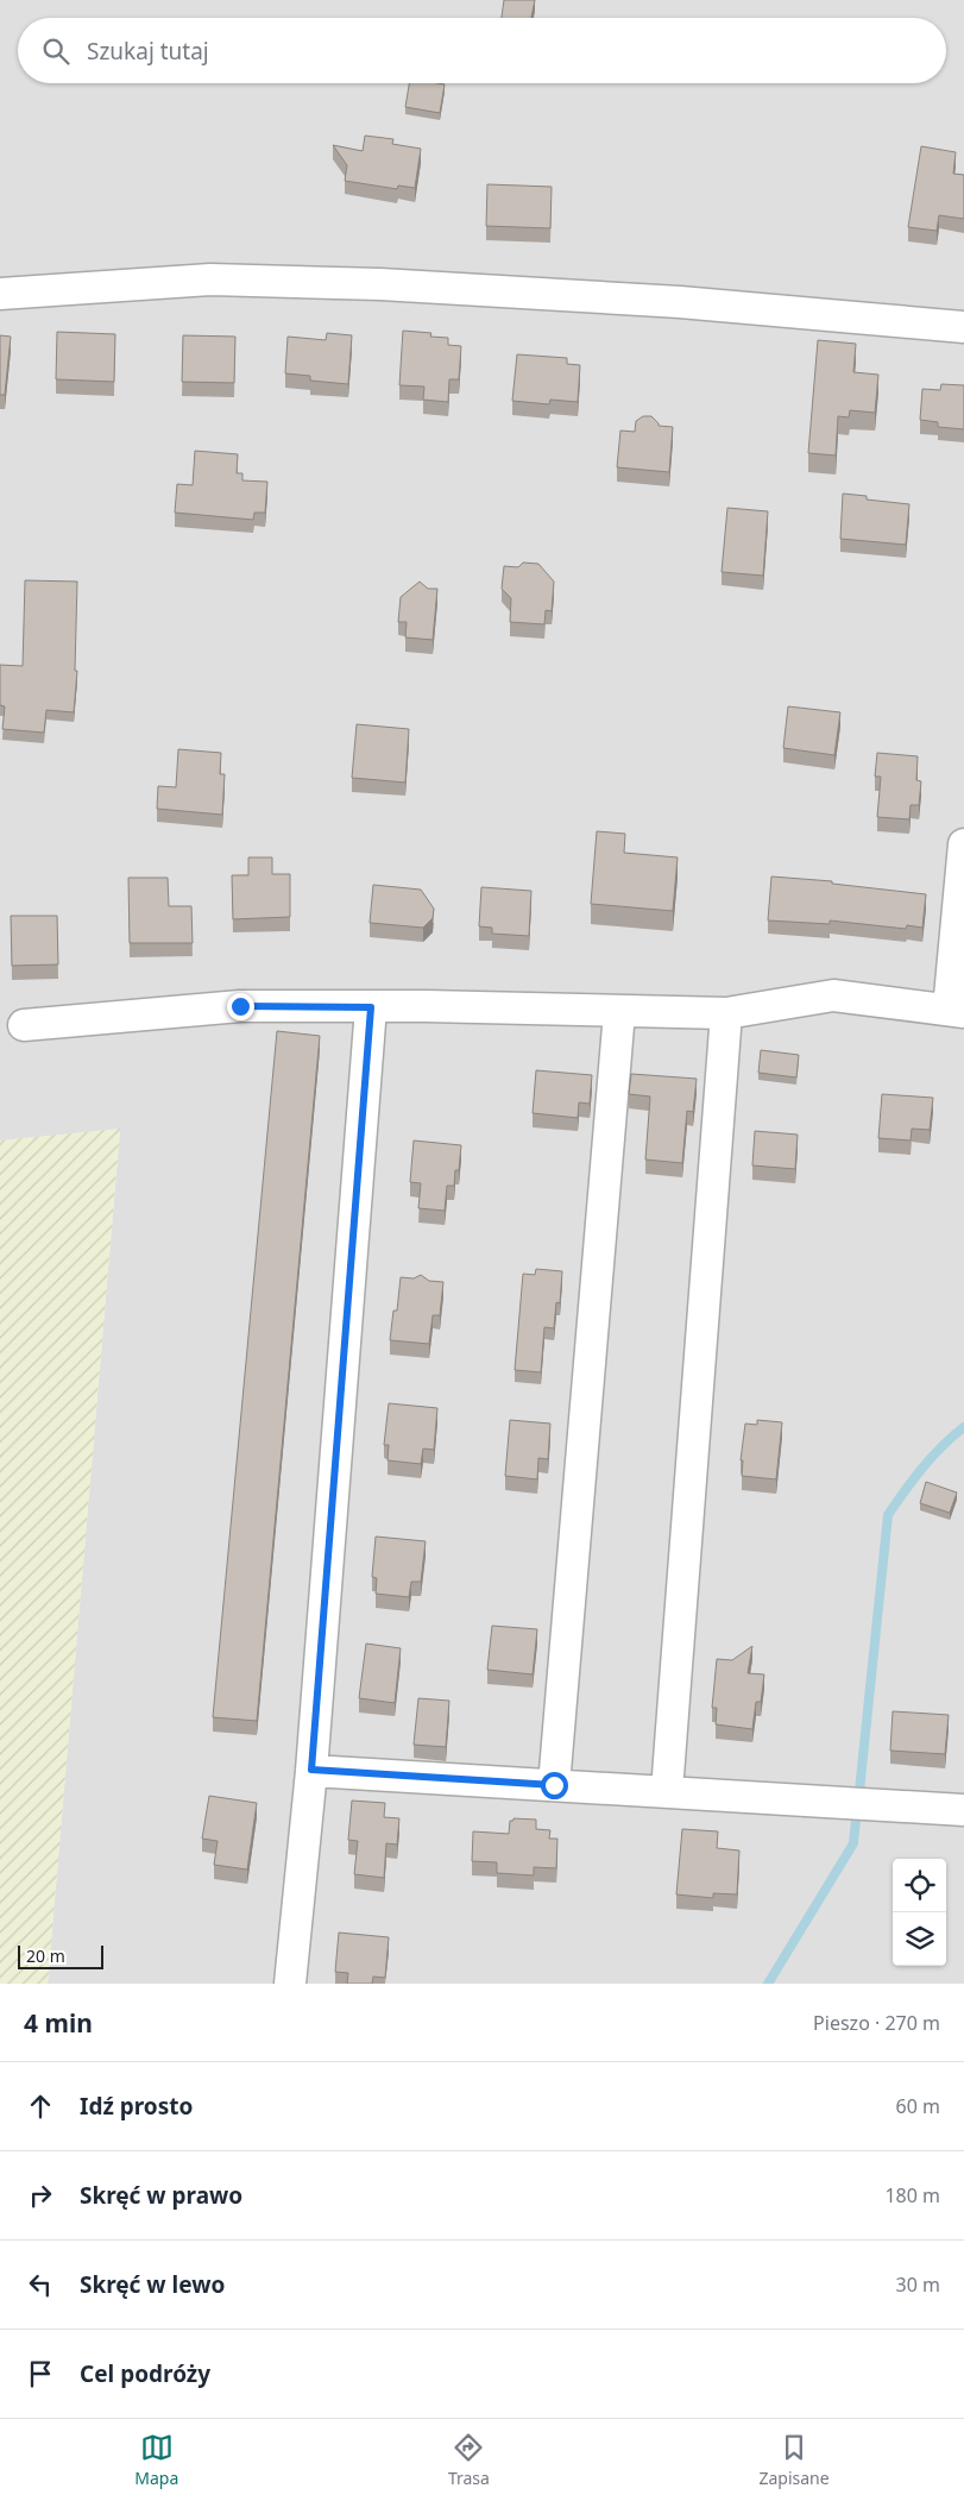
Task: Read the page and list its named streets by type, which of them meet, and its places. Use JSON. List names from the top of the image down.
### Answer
{
  "scale_bar": "20 m",
  "page": {
    "search": "Szukaj tutaj",
    "scale": "20 m",
    "heading": ["4 min", "Pieszo · 270 m"],
    "list": [
      ["Idź prosto", "60 m"],
      ["Skręć w prawo", "180 m"],
      ["Skręć w lewo", "30 m"],
      "Cel podróży"
    ],
    "nav": ["Mapa", "Trasa", "Zapisane"]
  }
}
